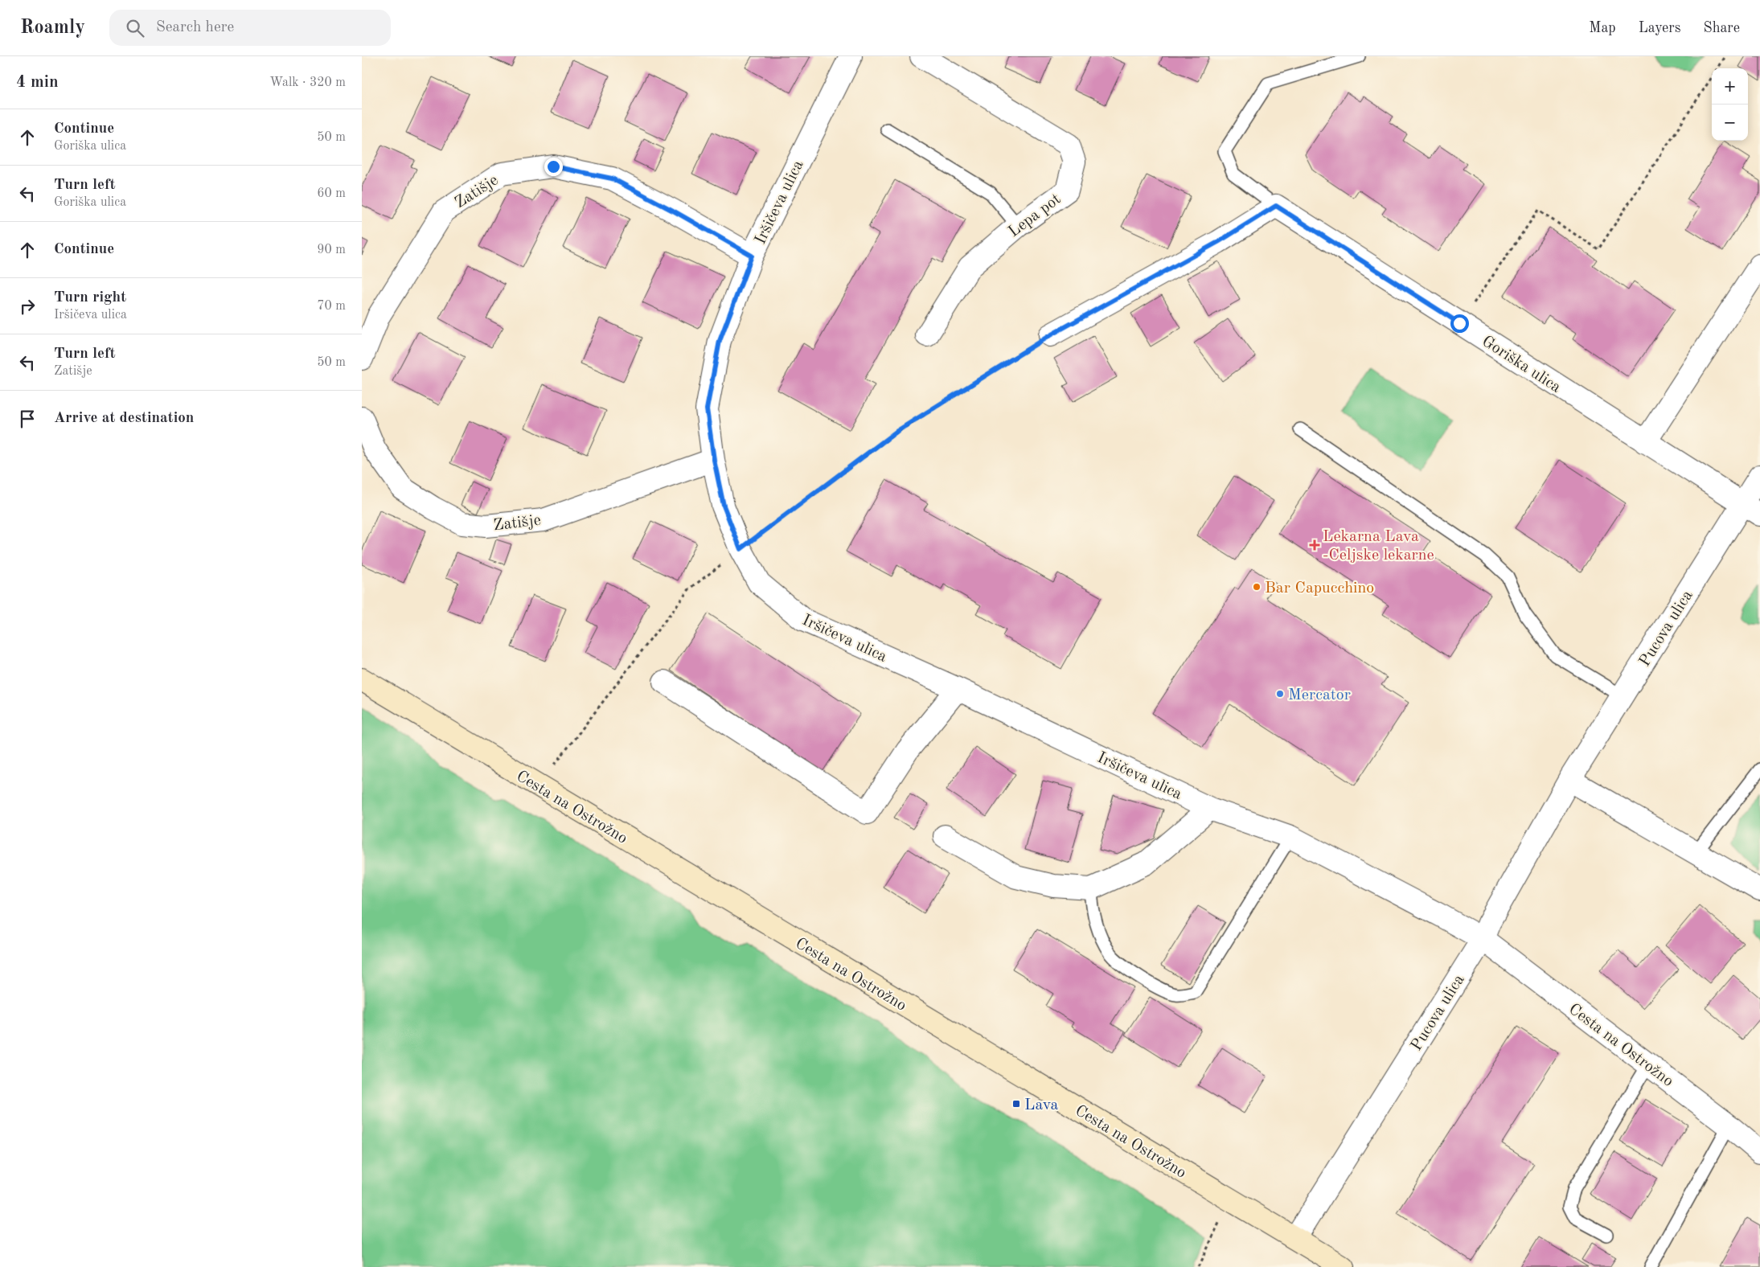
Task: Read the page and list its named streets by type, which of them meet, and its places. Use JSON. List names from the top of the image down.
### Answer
{
  "streets": {
    "street": [
      "Zatišje",
      "Iršičeva ulica",
      "Lepa pot",
      "Goriška ulica",
      "Pucova ulica",
      "Cesta na Ostrožno"
    ]
  },
  "crossings": [
    ["Zatišje", "Iršičeva ulica"],
    ["Iršičeva ulica", "Pucova ulica"],
    ["Iršičeva ulica", "Cesta na Ostrožno"],
    ["Goriška ulica", "Pucova ulica"],
    ["Pucova ulica", "Cesta na Ostrožno"]
  ],
  "places": {
    "health": ["Lekarna Lava -Celjske lekarne"],
    "other": ["Bar Capucchino", "Mercator"],
    "transit": ["Lava"]
  },
  "page": {
    "header": "Roamly",
    "search": "Search here",
    "nav": ["Map", "Layers", "Share"],
    "heading": ["4 min", "Walk · 320 m"],
    "map_buttons": ["+", "−"],
    "list": [
      ["Continue", "Goriška ulica", "50 m"],
      ["Turn left", "Goriška ulica", "60 m"],
      ["Continue", "90 m"],
      ["Turn right", "Iršičeva ulica", "70 m"],
      ["Turn left", "Zatišje", "50 m"],
      "Arrive at destination"
    ]
  }
}
